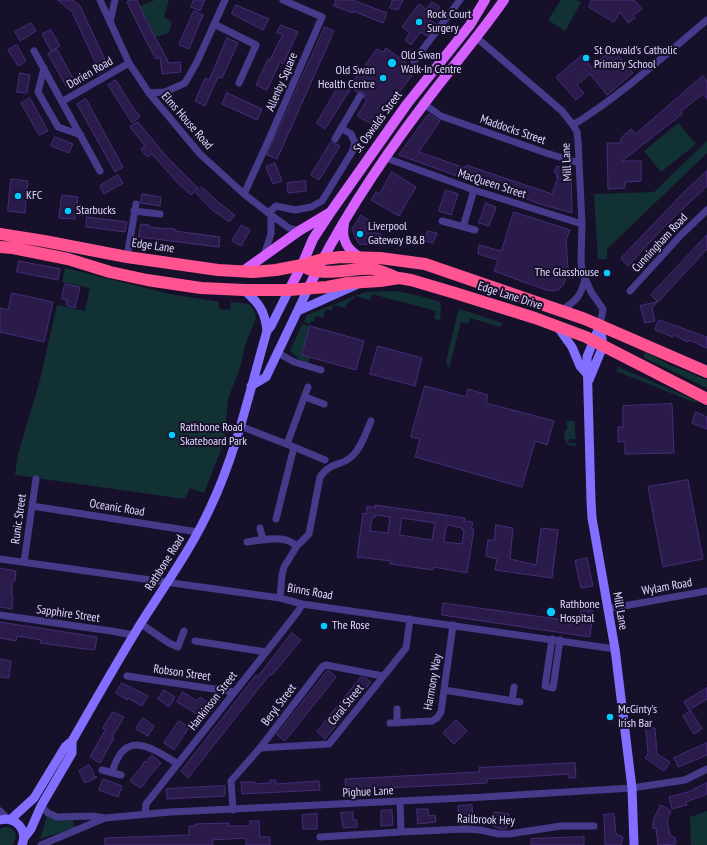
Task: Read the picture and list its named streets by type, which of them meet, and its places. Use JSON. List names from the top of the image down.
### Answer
{
  "streets": {
    "highway": ["Edge Lane", "Edge Lane Drive"],
    "main road": ["St Oswalds Street", "Mill Lane", "Rathbone Road"],
    "street": [
      "Dorien Road",
      "Allenby Square",
      "Elms House Road",
      "Maddocks Street",
      "MacQueen Street",
      "Cunningham Road",
      "Oceanic Road",
      "Runic Street",
      "Wylam Road",
      "Binns Road",
      "Sapphire Street",
      "Robson Street",
      "Harmony Way",
      "Hankinson Street",
      "Beryl Street",
      "Coral Street",
      "Pighue Lane",
      "Railbrook Hey"
    ]
  },
  "crossings": [
    ["Dorien Road", "Elms House Road"],
    ["Allenby Square", "Elms House Road"],
    ["St Oswalds Street", "Edge Lane"],
    ["St Oswalds Street", "Edge Lane Drive"],
    ["St Oswalds Street", "Rathbone Road"],
    ["Maddocks Street", "Mill Lane"],
    ["Mill Lane", "MacQueen Street"],
    ["Mill Lane", "Edge Lane Drive"],
    ["Mill Lane", "Wylam Road"],
    ["Mill Lane", "Binns Road"],
    ["Mill Lane", "Pighue Lane"],
    ["Edge Lane", "Edge Lane Drive"],
    ["Edge Lane Drive", "Rathbone Road"],
    ["Oceanic Road", "Runic Street"],
    ["Oceanic Road", "Rathbone Road"],
    ["Runic Street", "Binns Road"],
    ["Rathbone Road", "Binns Road"],
    ["Rathbone Road", "Sapphire Street"],
    ["Rathbone Road", "Pighue Lane"],
    ["Binns Road", "Harmony Way"],
    ["Binns Road", "Hankinson Street"],
    ["Binns Road", "Coral Street"],
    ["Robson Street", "Hankinson Street"],
    ["Hankinson Street", "Pighue Lane"],
    ["Beryl Street", "Coral Street"],
    ["Beryl Street", "Pighue Lane"]
  ],
  "places": [
    "Rock Court Surgery",
    "St Oswald's Catholic Primary School",
    "Old Swan Walk-In Centre",
    "Old Swan Health Centre",
    "KFC",
    "Starbucks",
    "Liverpool Gateway B&B",
    "The Glasshouse",
    "Rathbone Road Skateboard Park",
    "Rathbone Hospital",
    "The Rose",
    "McGinty's Irish Bar"
  ]
}
